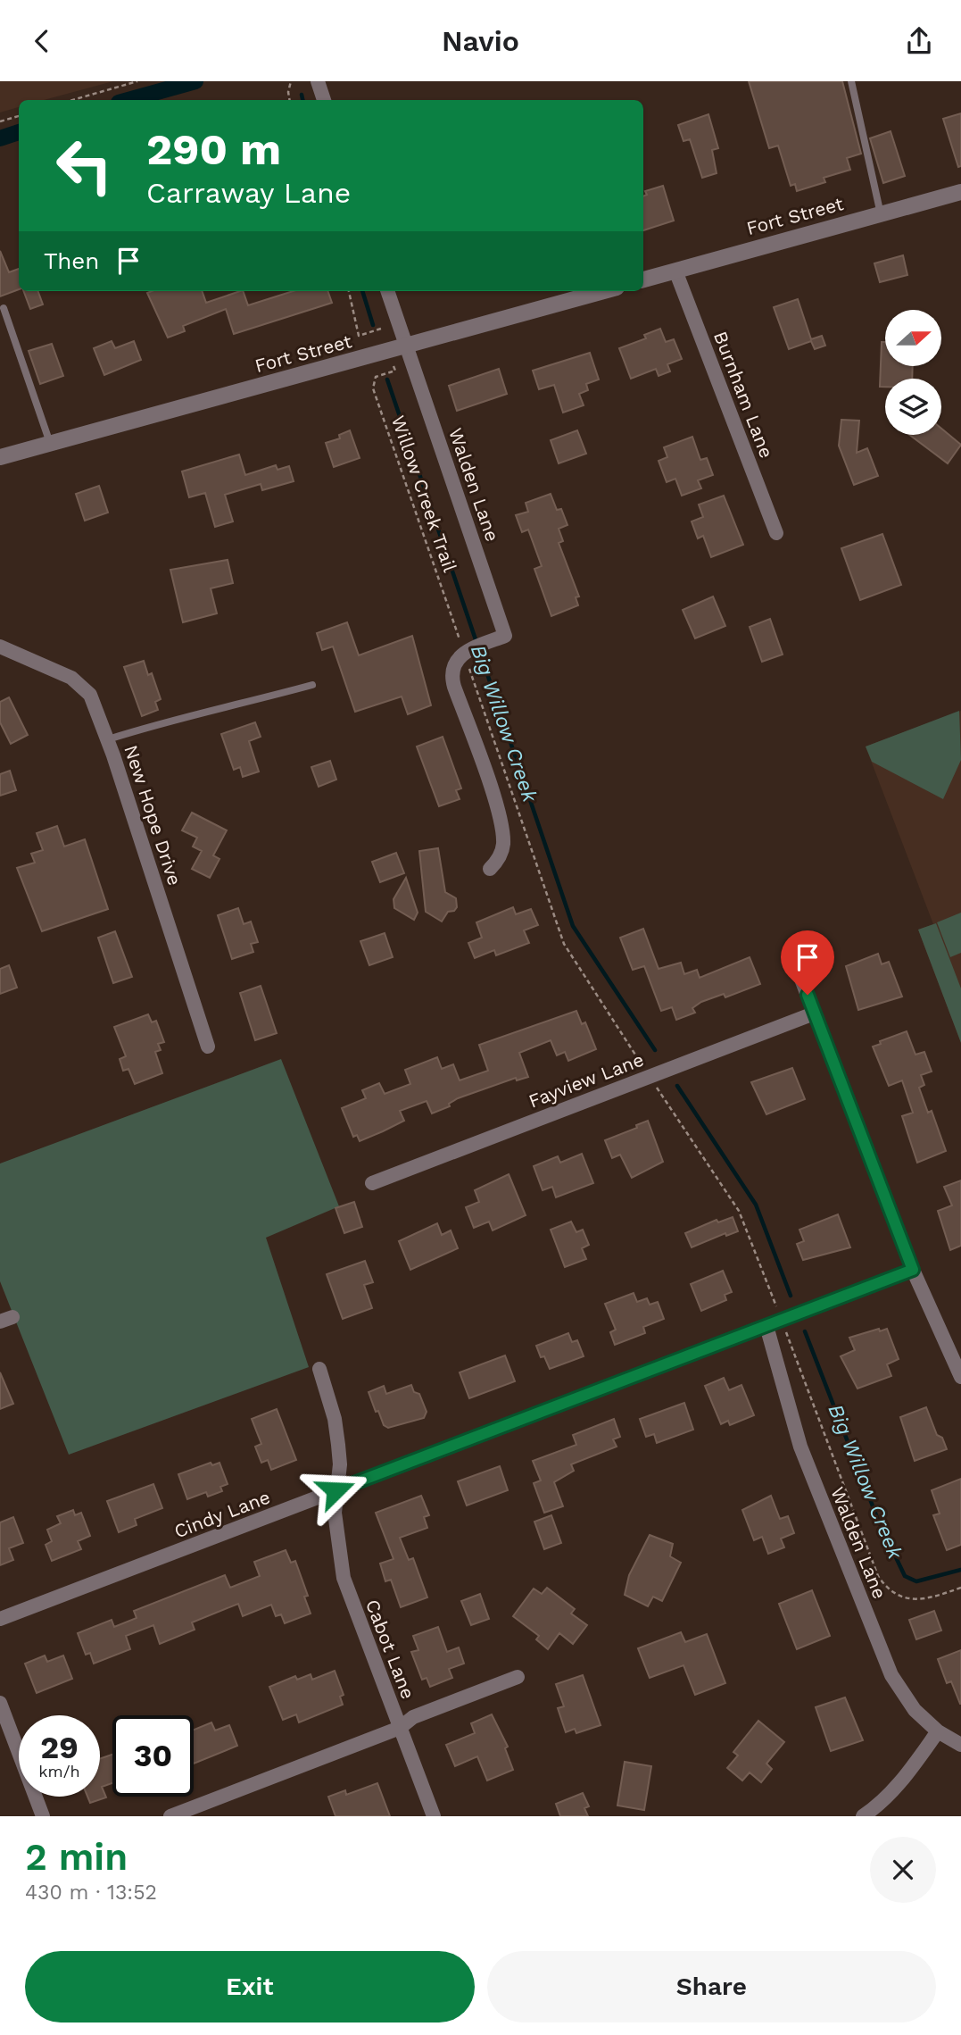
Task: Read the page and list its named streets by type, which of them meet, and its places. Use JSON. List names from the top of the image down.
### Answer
{
  "streets": {
    "street": [
      "Fort Street",
      "Burnham Lane",
      "Walden Lane",
      "New Hope Drive",
      "Fayview Lane",
      "Cindy Lane",
      "Cabot Lane"
    ],
    "path": ["Willow Creek Trail"]
  },
  "crossings": [
    ["Fort Street", "Burnham Lane"],
    ["Fort Street", "Walden Lane"],
    ["Walden Lane", "Willow Creek Trail"],
    ["Walden Lane", "Cindy Lane"],
    ["Cindy Lane", "Cabot Lane"]
  ],
  "water": ["Big Willow Creek"],
  "north": "right",
  "page": {
    "header": "Navio",
    "turn": ["290 m", "Carraway Lane"],
    "then": "Then",
    "speed": "29 km/h",
    "limit": "30",
    "heading": ["2 min", "430 m · 13:52"],
    "buttons": ["Exit", "Share"]
  }
}
